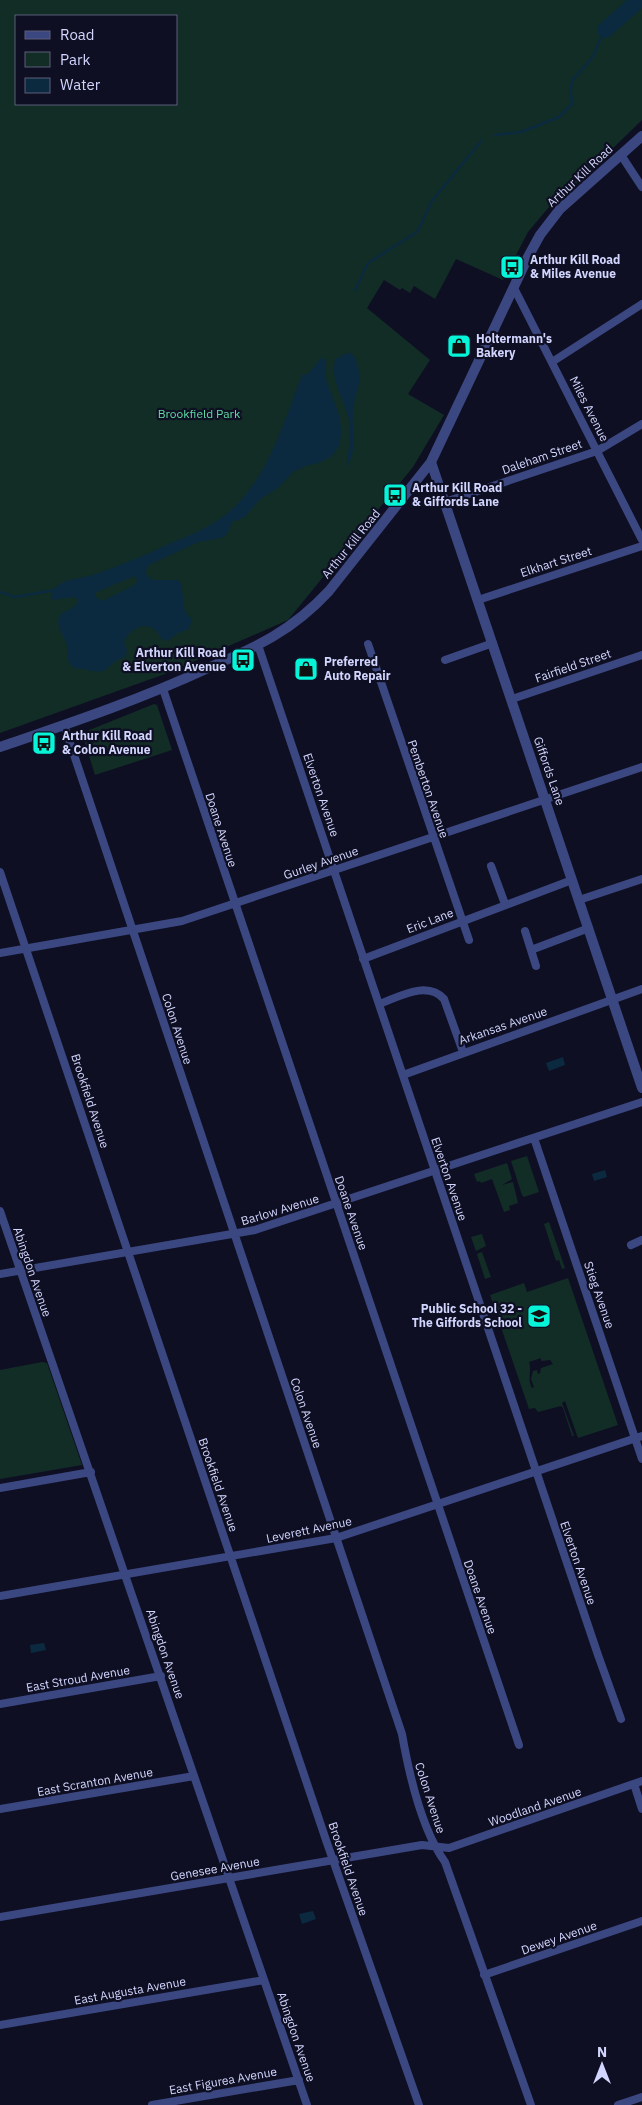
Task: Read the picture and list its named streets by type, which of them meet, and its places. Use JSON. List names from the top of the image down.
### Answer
{
  "streets": {
    "street": [
      "Arthur Kill Road",
      "Miles Avenue",
      "Daleham Street",
      "Elkhart Street",
      "Fairfield Street",
      "Giffords Lane",
      "Pemberton Avenue",
      "Elverton Avenue",
      "Doane Avenue",
      "Gurley Avenue",
      "Eric Lane",
      "Arkansas Avenue",
      "Colon Avenue",
      "Brookfield Avenue",
      "Barlow Avenue",
      "Abingdon Avenue",
      "Stieg Avenue",
      "Leverett Avenue",
      "East Stroud Avenue",
      "East Scranton Avenue",
      "Woodland Avenue",
      "Genesee Avenue",
      "Dewey Avenue",
      "East Augusta Avenue",
      "East Figurea Avenue"
    ]
  },
  "crossings": [
    ["Arthur Kill Road", "Miles Avenue"],
    ["Arthur Kill Road", "Giffords Lane"],
    ["Arthur Kill Road", "Elverton Avenue"],
    ["Arthur Kill Road", "Doane Avenue"],
    ["Arthur Kill Road", "Colon Avenue"],
    ["Miles Avenue", "Daleham Street"],
    ["Daleham Street", "Giffords Lane"],
    ["Elkhart Street", "Giffords Lane"],
    ["Fairfield Street", "Giffords Lane"],
    ["Giffords Lane", "Gurley Avenue"],
    ["Giffords Lane", "Eric Lane"],
    ["Giffords Lane", "Arkansas Avenue"],
    ["Pemberton Avenue", "Gurley Avenue"],
    ["Pemberton Avenue", "Eric Lane"],
    ["Elverton Avenue", "Gurley Avenue"],
    ["Elverton Avenue", "Eric Lane"],
    ["Elverton Avenue", "Arkansas Avenue"],
    ["Elverton Avenue", "Barlow Avenue"],
    ["Elverton Avenue", "Leverett Avenue"],
    ["Doane Avenue", "Gurley Avenue"],
    ["Doane Avenue", "Barlow Avenue"],
    ["Doane Avenue", "Leverett Avenue"],
    ["Gurley Avenue", "Colon Avenue"],
    ["Gurley Avenue", "Brookfield Avenue"],
    ["Colon Avenue", "Barlow Avenue"],
    ["Colon Avenue", "Leverett Avenue"],
    ["Colon Avenue", "Woodland Avenue"],
    ["Colon Avenue", "Genesee Avenue"],
    ["Colon Avenue", "Dewey Avenue"],
    ["Brookfield Avenue", "Barlow Avenue"],
    ["Brookfield Avenue", "Leverett Avenue"],
    ["Brookfield Avenue", "Genesee Avenue"],
    ["Barlow Avenue", "Abingdon Avenue"],
    ["Barlow Avenue", "Stieg Avenue"],
    ["Abingdon Avenue", "Leverett Avenue"],
    ["Abingdon Avenue", "East Stroud Avenue"],
    ["Abingdon Avenue", "East Scranton Avenue"],
    ["Abingdon Avenue", "Genesee Avenue"],
    ["Abingdon Avenue", "East Augusta Avenue"],
    ["Abingdon Avenue", "East Figurea Avenue"],
    ["Stieg Avenue", "Leverett Avenue"],
    ["Woodland Avenue", "Genesee Avenue"]
  ],
  "parks": ["Brookfield Park"],
  "places": {
    "bus stop": [
      "Arthur Kill Road & Miles Avenue",
      "Arthur Kill Road & Giffords Lane",
      "Arthur Kill Road & Elverton Avenue",
      "Arthur Kill Road & Colon Avenue"
    ],
    "shop": ["Holtermann's Bakery", "Preferred Auto Repair"],
    "school or university": ["Public School 32 - The Giffords School"]
  },
  "legend": ["Road", "Park", "Water"],
  "north": "top"
}
